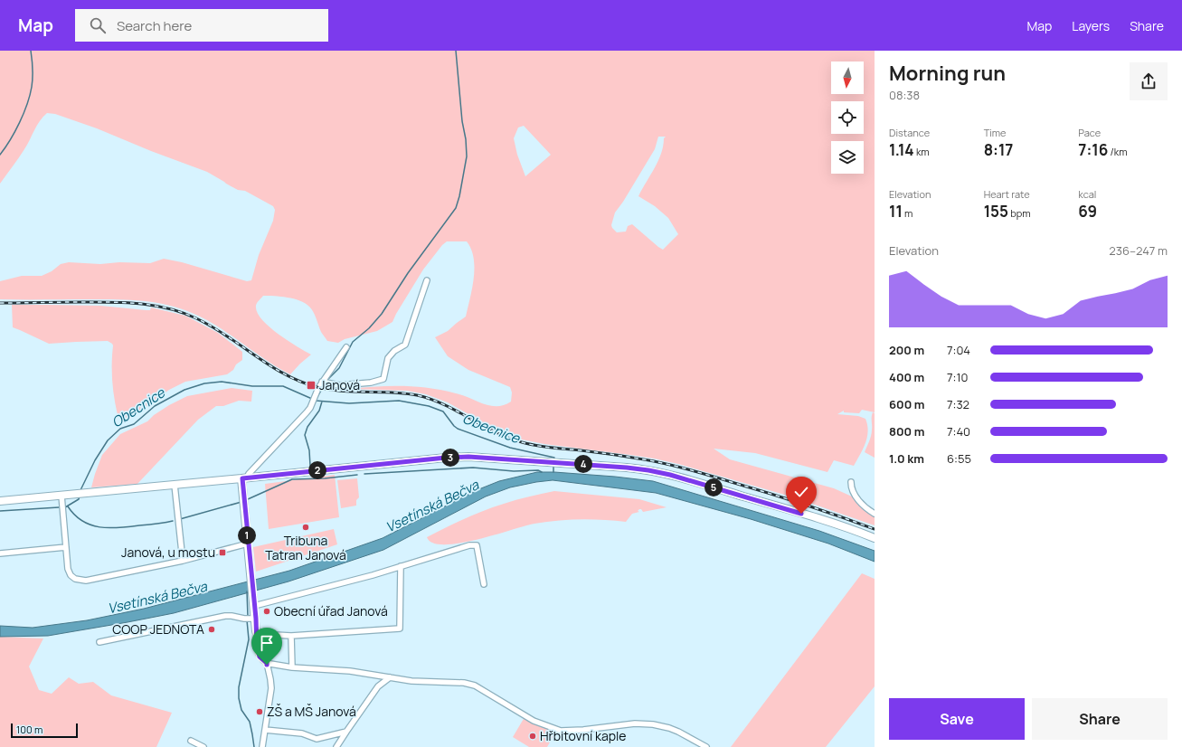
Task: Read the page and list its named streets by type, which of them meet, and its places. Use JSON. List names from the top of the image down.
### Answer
{
  "water": ["Obecnice", "Vsetínská Bečva"],
  "places": {
    "transit": ["Janová", "Janová, u mostu"],
    "other": [
      "Tribuna Tatran Janová",
      "Obecní úřad Janová",
      "COOP JEDNOTA",
      "ZŠ a MŠ Janová",
      "Hřbitovní kaple"
    ]
  },
  "scale_bar": "100 m",
  "north": "bottom",
  "page": {
    "header": "Map",
    "search": "Search here",
    "nav": ["Map", "Layers", "Share"],
    "heading": ["Morning run", "08:38"],
    "stats": [
      ["Distance", "1.14 km"],
      ["Time", "8:17"],
      ["Pace", "7:16 /km"],
      ["Elevation", "11 m"],
      ["Heart rate", "155 bpm"],
      ["kcal", "69"]
    ],
    "chart": ["Elevation", "236–247 m"],
    "list": [
      {
        "name": "200 m",
        "note": "7:04"
      },
      {
        "name": "400 m",
        "note": "7:10"
      },
      {
        "name": "600 m",
        "note": "7:32"
      },
      {
        "name": "800 m",
        "note": "7:40"
      },
      {
        "name": "1.0 km",
        "note": "6:55"
      }
    ],
    "pins": [
      "3",
      "4",
      "2",
      "5",
      "1"
    ],
    "buttons": ["Save", "Share"],
    "scale": "100 m"
  }
}
